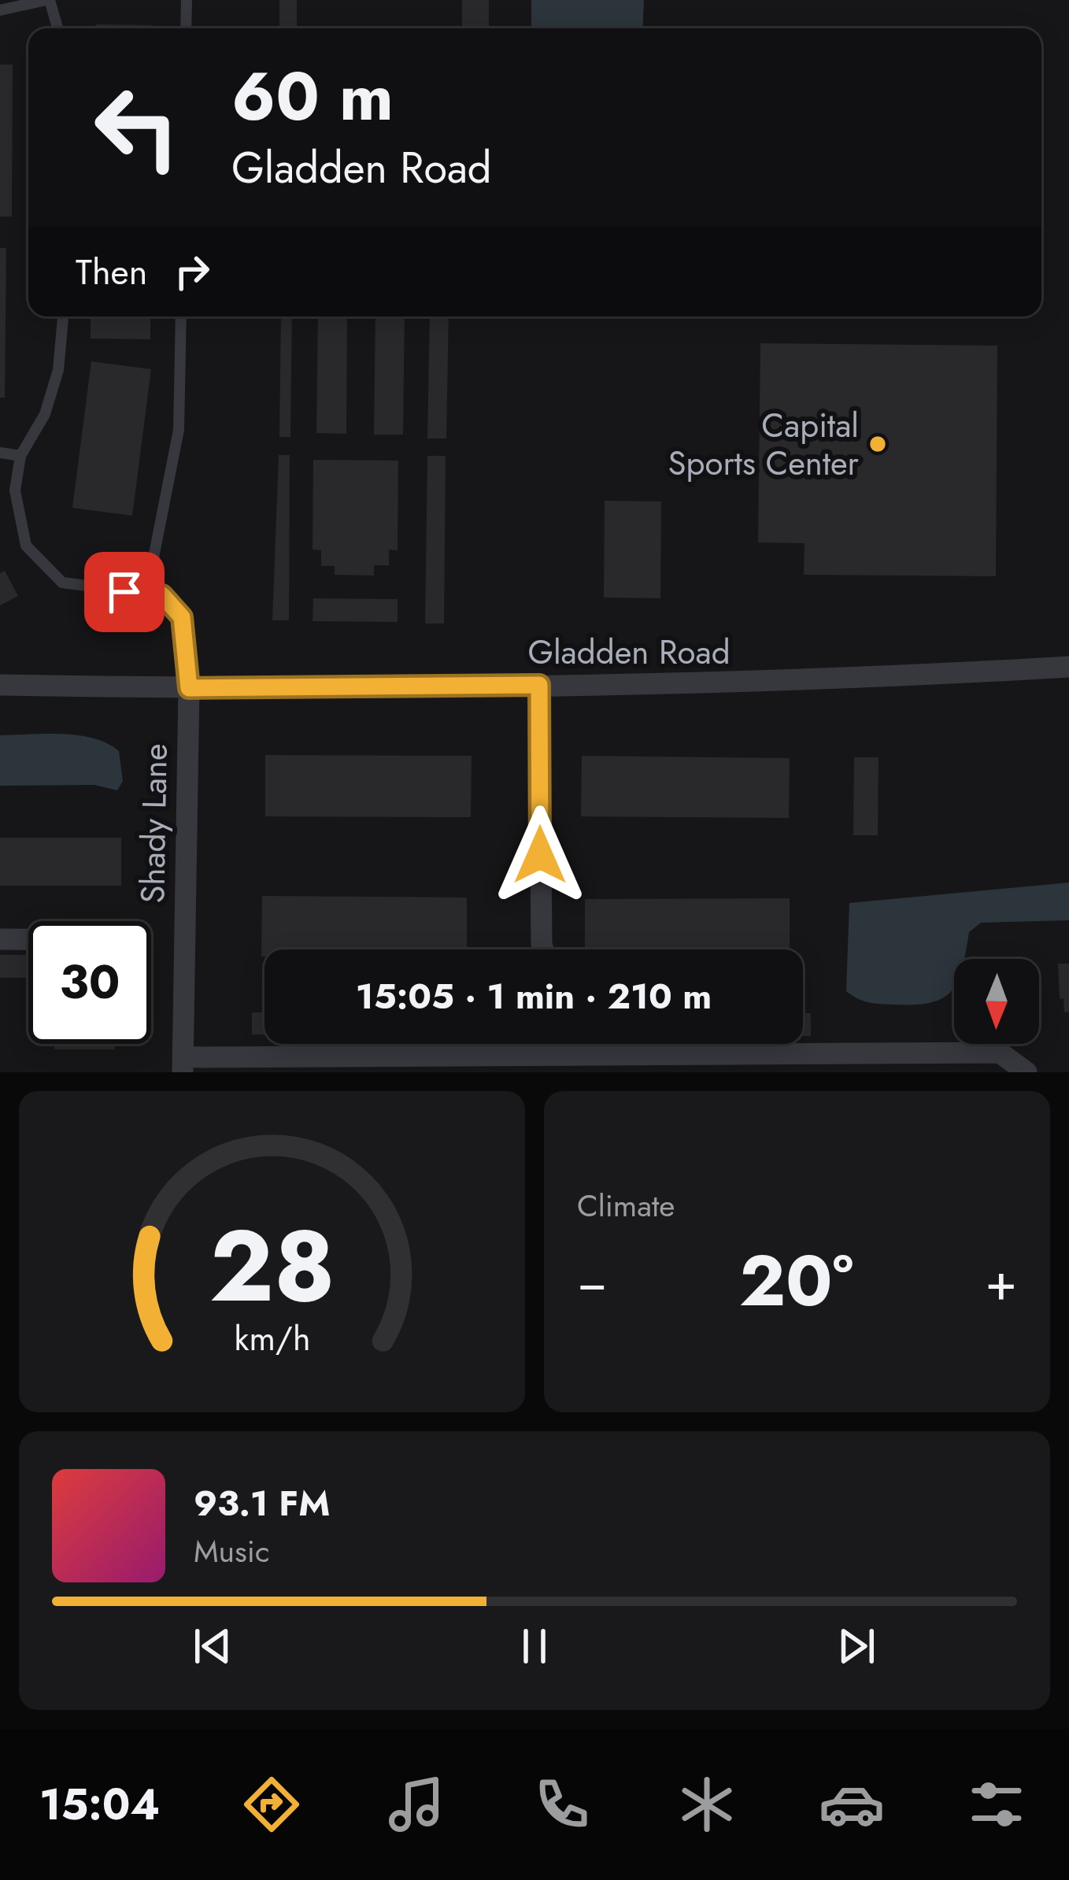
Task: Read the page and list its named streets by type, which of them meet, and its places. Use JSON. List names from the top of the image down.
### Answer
{
  "streets": {
    "street": ["Gladden Road", "Shady Lane"]
  },
  "crossings": [
    ["Gladden Road", "Shady Lane"]
  ],
  "places": ["Capital Sports Center"],
  "north": "bottom",
  "page": {
    "turn": ["60 m", "Gladden Road"],
    "then": "Then",
    "limit": "30",
    "trip": "15:05 · 1 min · 210 m",
    "tile": "Climate",
    "heat": ["−", "20°", "+"],
    "song": ["93.1 FM", "Music"],
    "tabs": "15:04",
    "gauge": ["28", "km/h"]
  }
}
